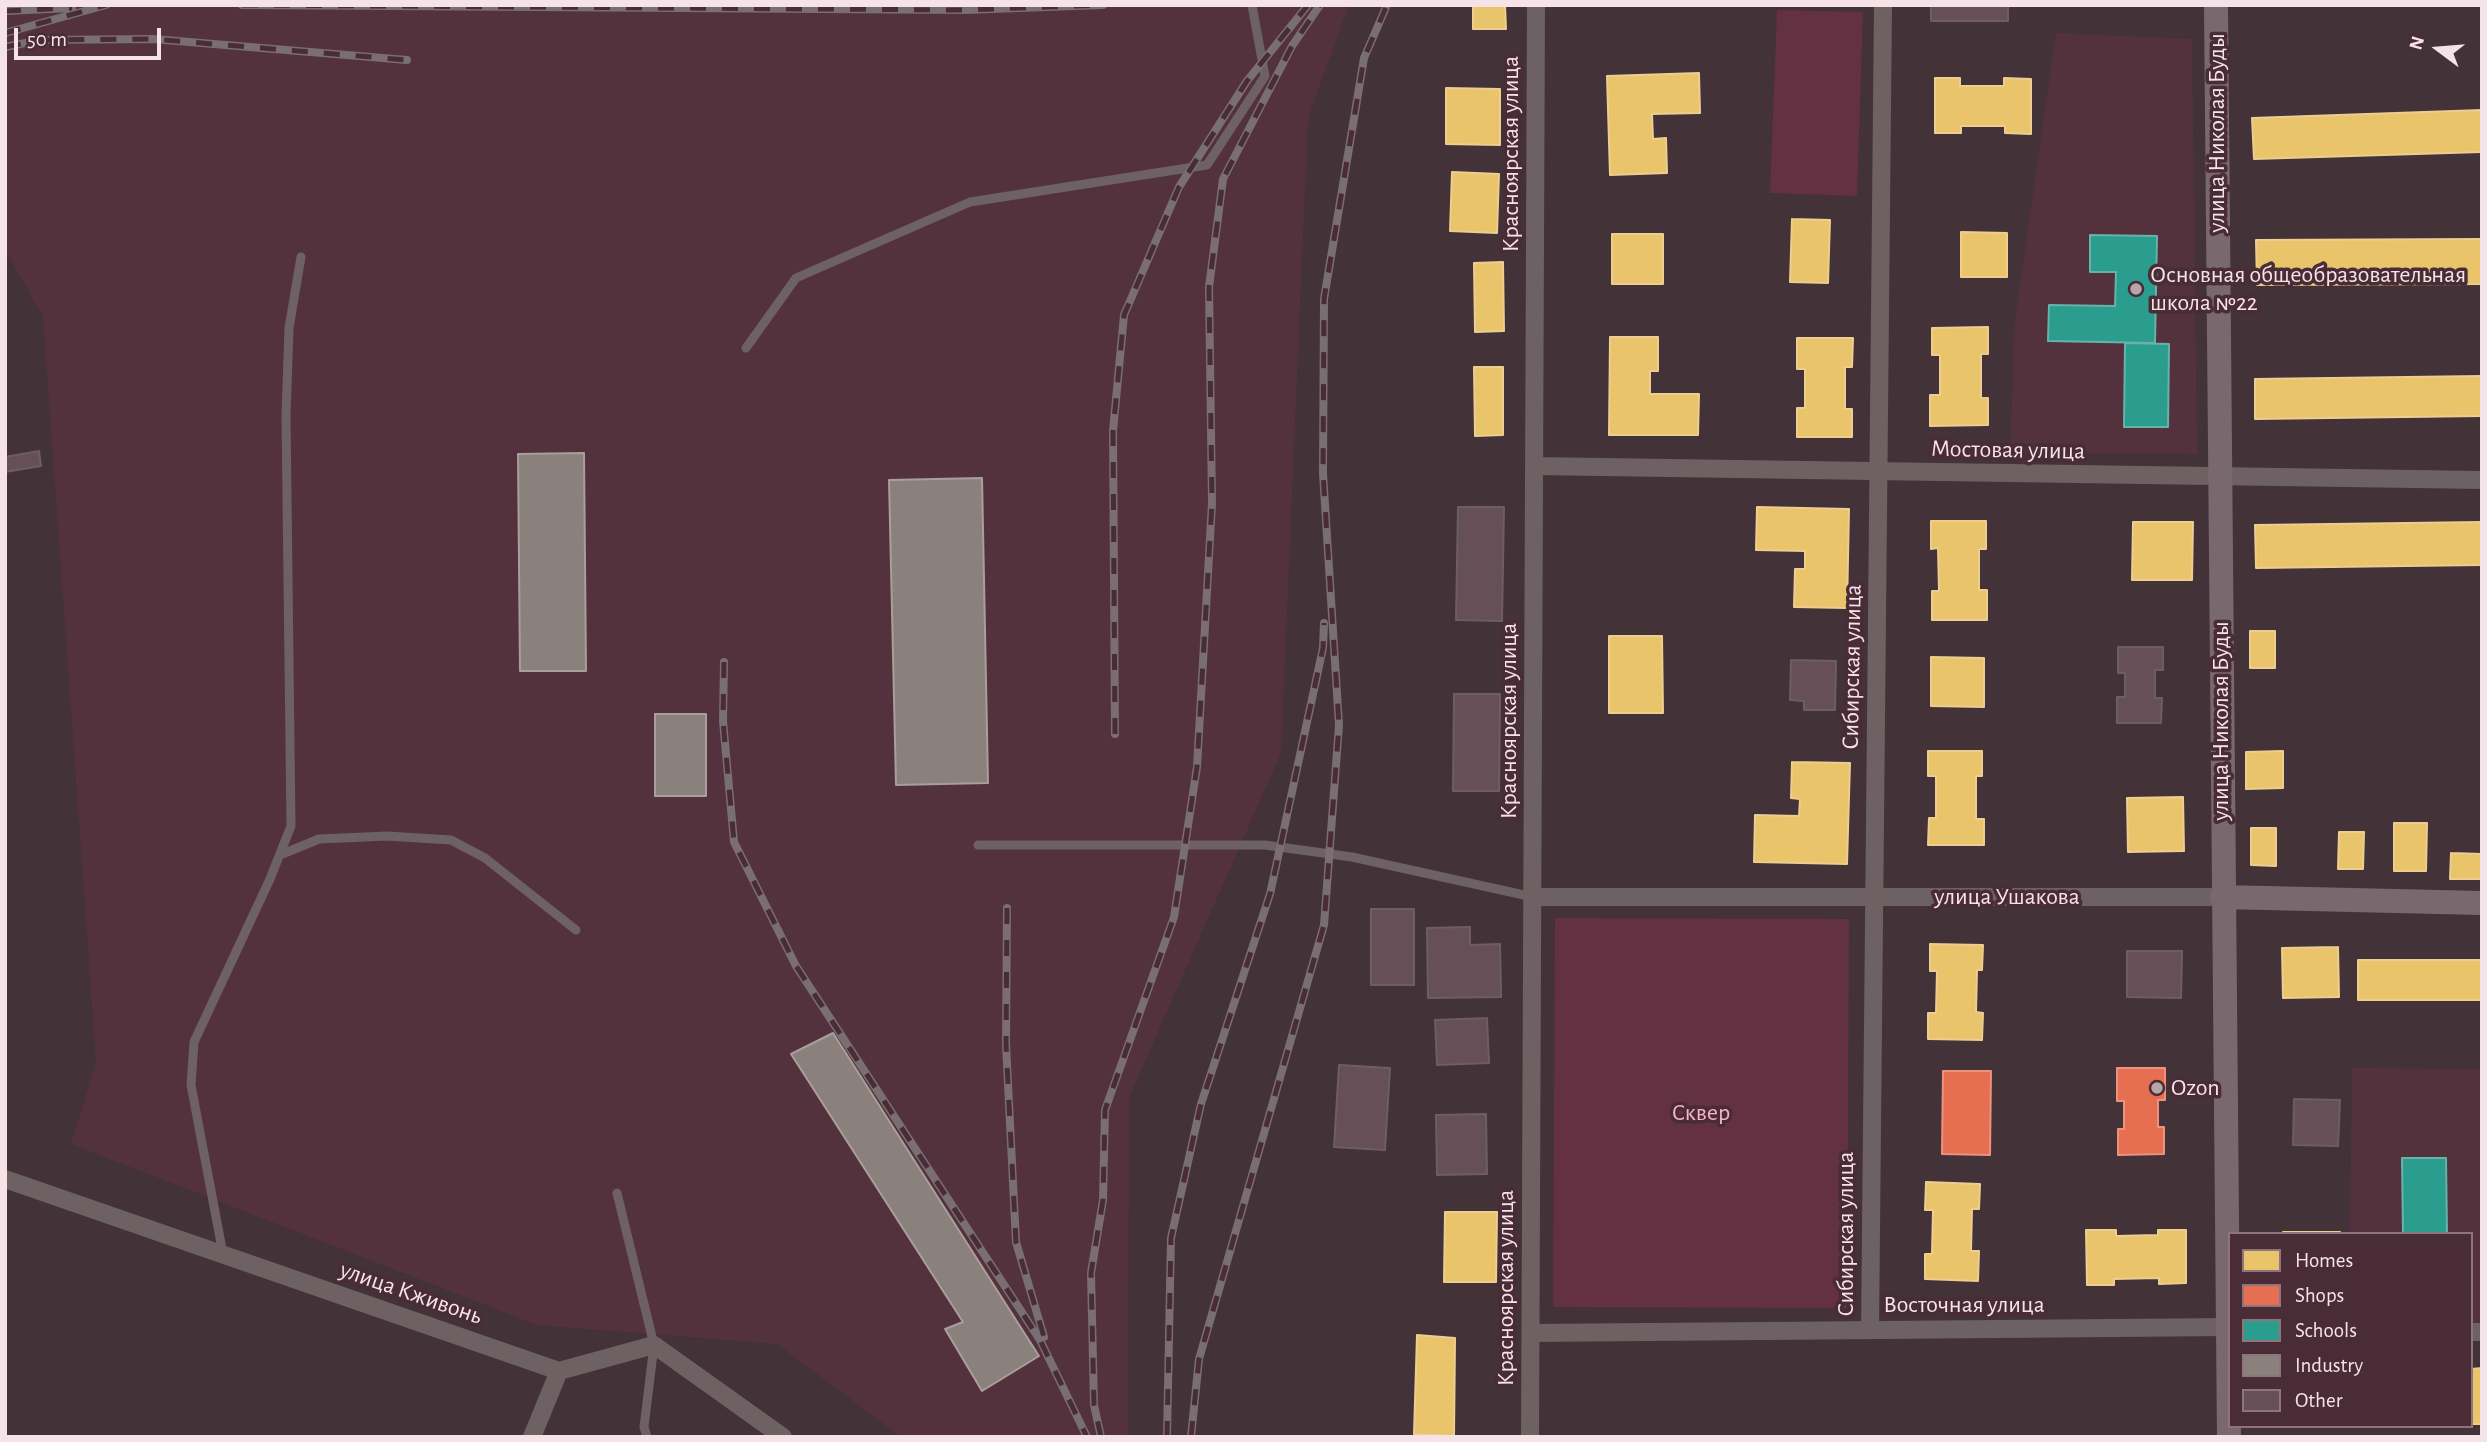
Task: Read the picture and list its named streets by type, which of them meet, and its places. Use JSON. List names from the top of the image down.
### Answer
{
  "streets": {
    "street": [
      "улица Николая Буды",
      "Красноярская улица",
      "Мостовая улица",
      "Сибирская улица",
      "улица Ушакова",
      "улица Кживонь",
      "Восточная улица"
    ]
  },
  "crossings": [
    ["улица Николая Буды", "Мостовая улица"],
    ["улица Николая Буды", "улица Ушакова"],
    ["Красноярская улица", "Мостовая улица"],
    ["Красноярская улица", "улица Ушакова"],
    ["Красноярская улица", "Восточная улица"],
    ["Мостовая улица", "Сибирская улица"],
    ["Сибирская улица", "улица Ушакова"],
    ["Сибирская улица", "Восточная улица"]
  ],
  "parks": ["Сквер"],
  "places": ["Основная общеобразовательная школа №22", "Ozon"],
  "legend": [
    "Homes",
    "Shops",
    "Schools",
    "Industry",
    "Other"
  ],
  "scale_bar": "50 m",
  "north": "left"
}
